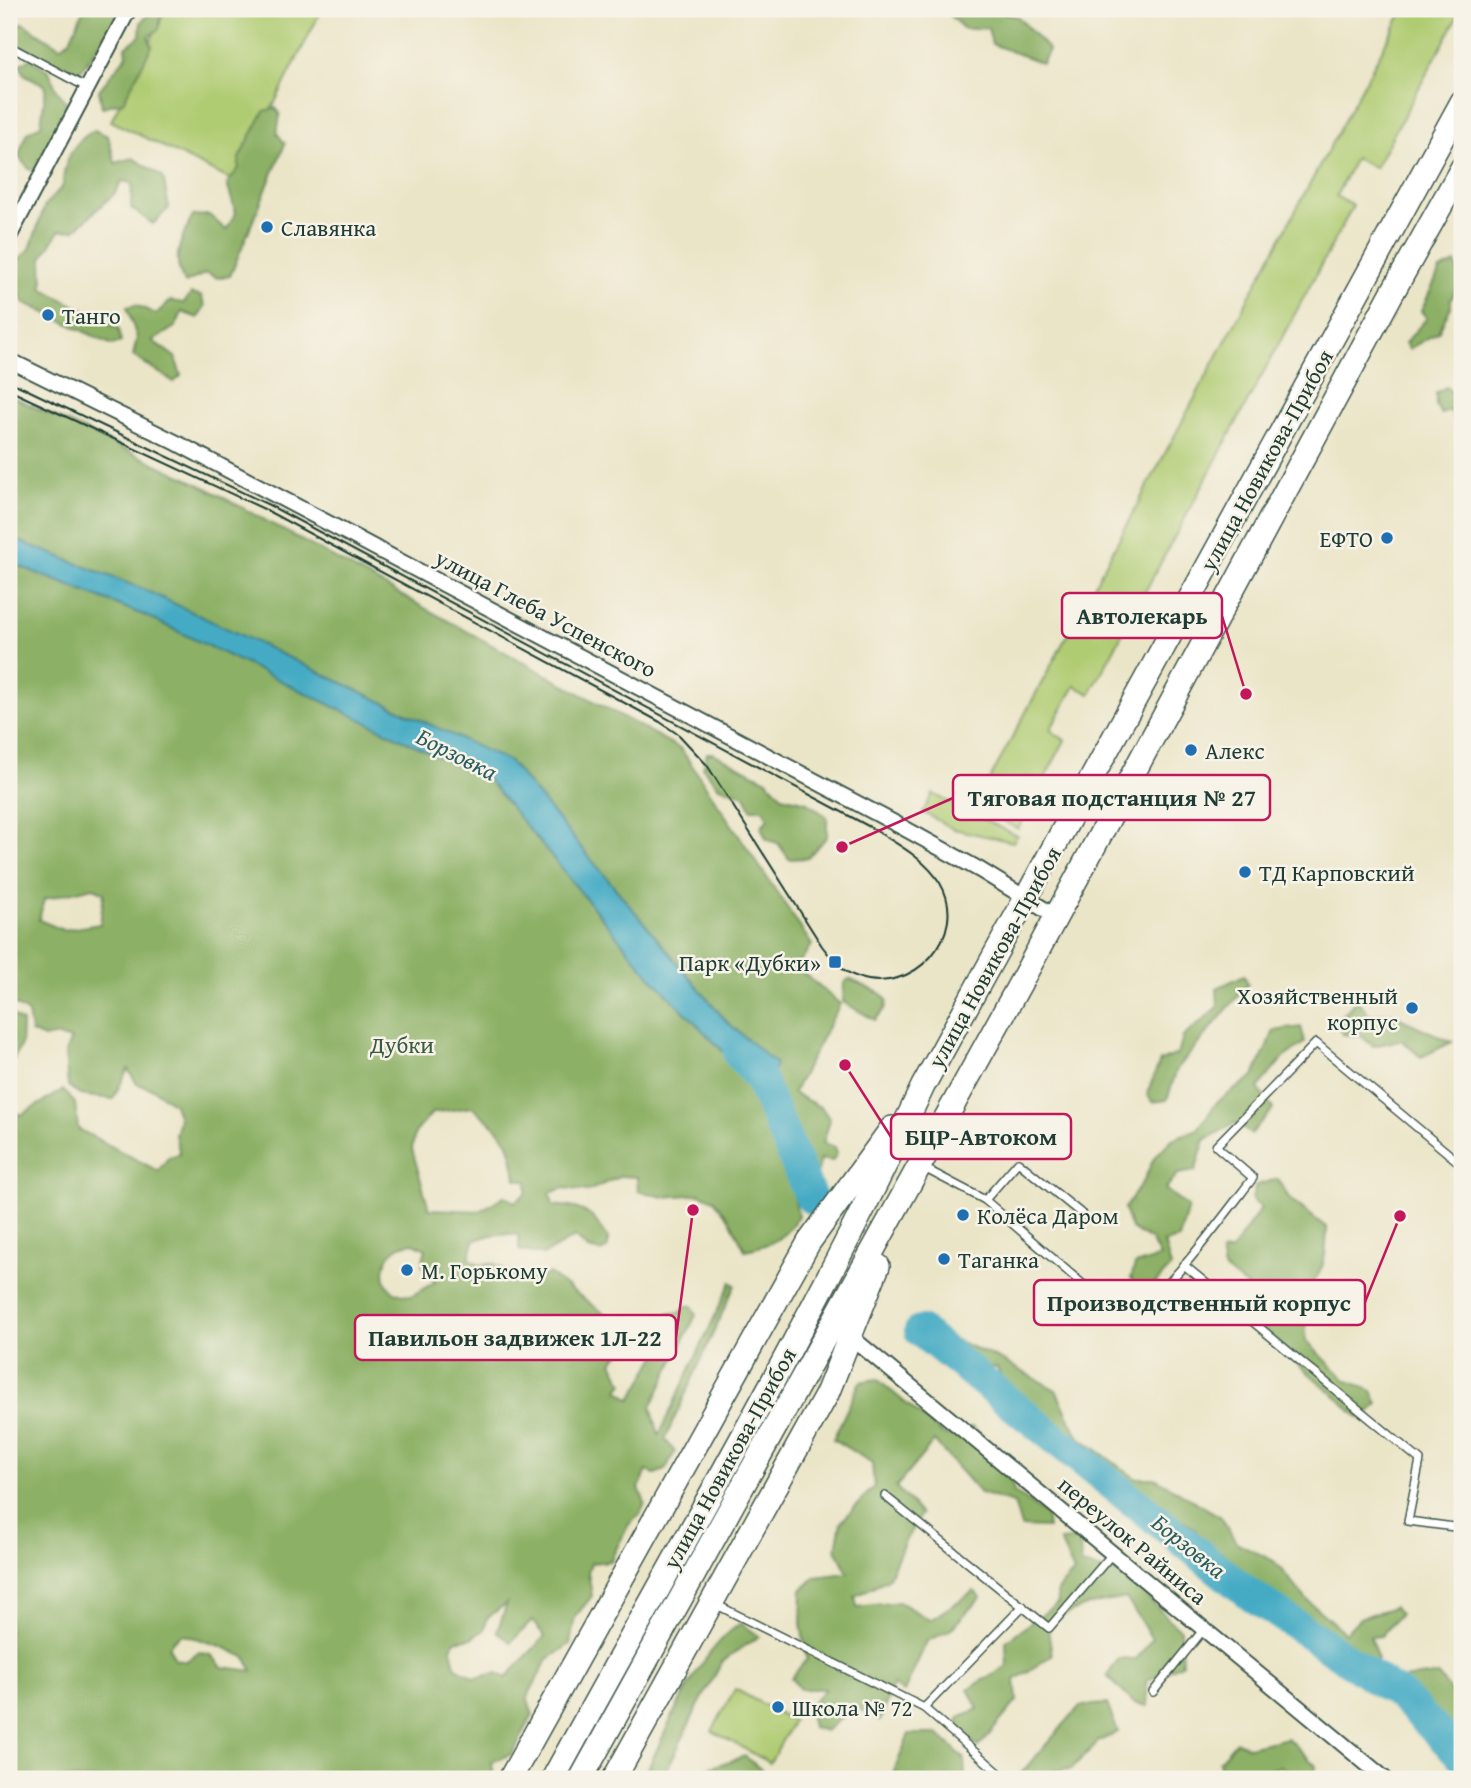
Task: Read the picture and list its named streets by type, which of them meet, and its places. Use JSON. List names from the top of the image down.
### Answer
{
  "streets": {
    "main road": ["улица Новикова-Прибоя"],
    "street": ["улица Глеба Успенского", "переулок Райниса"]
  },
  "crossings": [
    ["улица Новикова-Прибоя", "улица Глеба Успенского"]
  ],
  "water": ["Борзовка"],
  "parks": ["Дубки"],
  "places": {
    "other": [
      "Славянка",
      "Танго",
      "ЕФТО",
      "Автолекарь",
      "Алекс",
      "Тяговая подстанция № 27",
      "ТД Карповский",
      "Хозяйственный корпус",
      "БЦР-Автоком",
      "Павильон задвижек 1Л-22",
      "Колёса Даром",
      "Производственный корпус",
      "Таганка",
      "М. Горькому",
      "Школа № 72"
    ],
    "transit": ["Парк «Дубки»"]
  }
}
